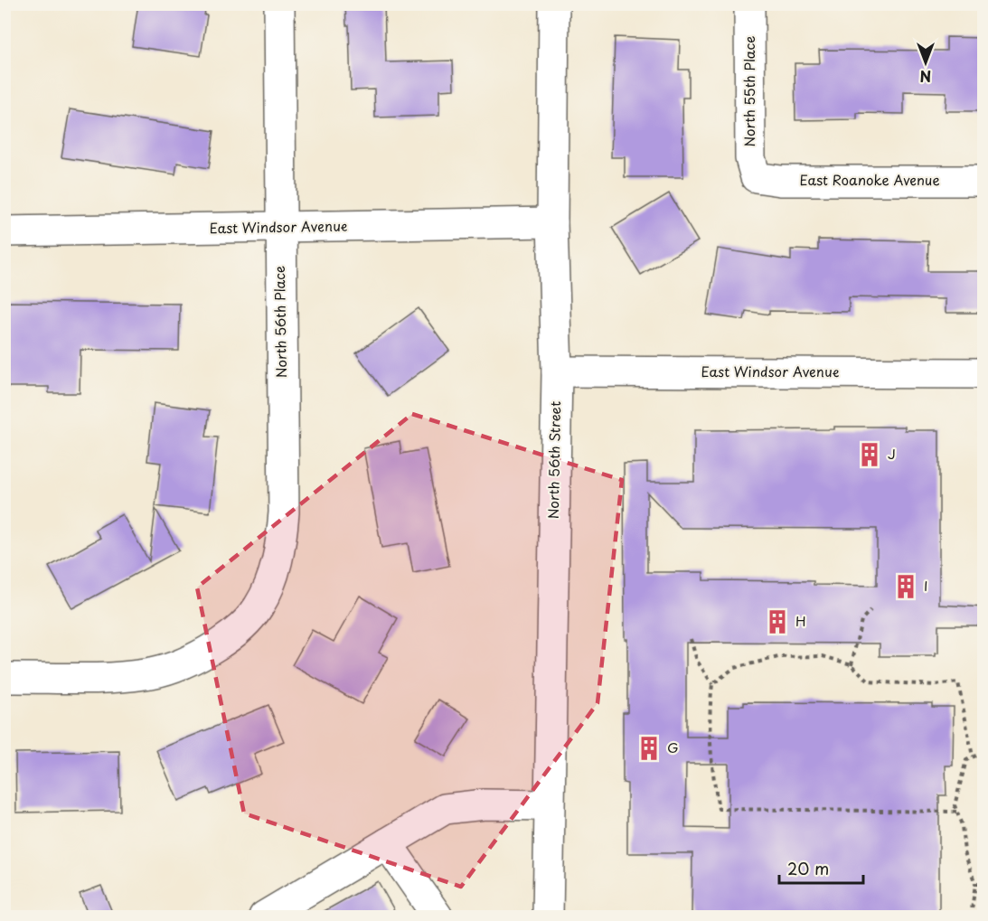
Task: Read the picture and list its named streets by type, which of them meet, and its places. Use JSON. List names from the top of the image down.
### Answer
{
  "streets": {
    "street": [
      "North 55th Place",
      "East Roanoke Avenue",
      "East Windsor Avenue",
      "North 56th Place",
      "North 56th Street"
    ]
  },
  "crossings": [
    ["North 55th Place", "East Roanoke Avenue"],
    ["East Windsor Avenue", "North 56th Place"],
    ["East Windsor Avenue", "North 56th Street"]
  ],
  "places": {
    "building": [
      "J",
      "I",
      "H",
      "G"
    ]
  },
  "scale_bar": "20 m",
  "north": "bottom"
}
